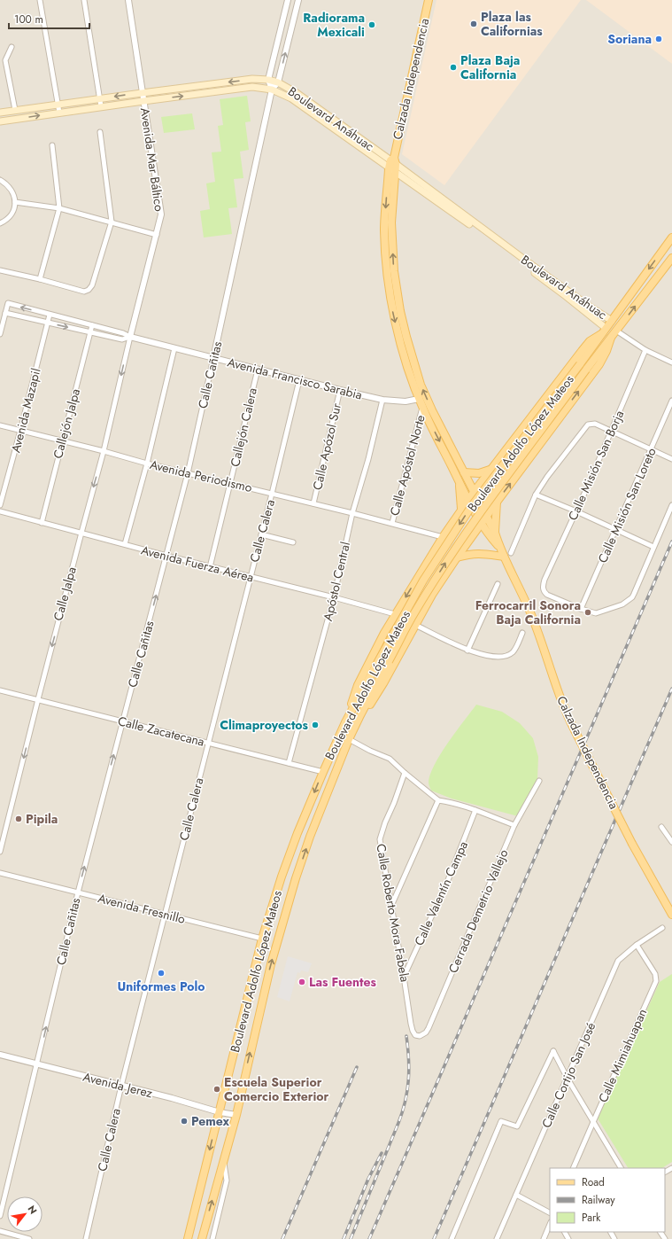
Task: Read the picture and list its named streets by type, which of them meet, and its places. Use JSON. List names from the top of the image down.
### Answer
{
  "streets": {
    "main road": ["Calzada Independencia", "Boulevard Anáhuac", "Boulevard Adolfo López Mateos"],
    "street": [
      "Avenida Mar Báltico",
      "Calle Cañitas",
      "Avenida Francisco Sarabia",
      "Avenida Mazapil",
      "Callejón Jalpa",
      "Callejón Calera",
      "Calle Apózol Sur",
      "Calle Apóstol Norte",
      "Calle Misión San Borja",
      "Avenida Periodismo",
      "Calle Misión San Loreto",
      "Calle Calera",
      "Avenida Fuerza Aérea",
      "Apóstol Central",
      "Calle Jalpa",
      "Calle Zacatecana",
      "Calle Valentín Campa",
      "Avenida Fresnillo",
      "Cerrada Demetrio Vallejo",
      "Calle Roberto Mora Fabela",
      "Calle Mimiahuapan",
      "Calle Cortijo San José",
      "Avenida Jerez"
    ]
  },
  "crossings": [
    ["Calzada Independencia", "Boulevard Anáhuac"],
    ["Calzada Independencia", "Avenida Francisco Sarabia"],
    ["Calzada Independencia", "Calle Apóstol Norte"],
    ["Boulevard Anáhuac", "Avenida Mar Báltico"],
    ["Boulevard Anáhuac", "Calle Cañitas"],
    ["Boulevard Anáhuac", "Boulevard Adolfo López Mateos"],
    ["Avenida Mar Báltico", "Avenida Francisco Sarabia"],
    ["Avenida Mar Báltico", "Calle Jalpa"],
    ["Calle Cañitas", "Avenida Francisco Sarabia"],
    ["Calle Cañitas", "Avenida Periodismo"],
    ["Calle Cañitas", "Avenida Fuerza Aérea"],
    ["Calle Cañitas", "Calle Zacatecana"],
    ["Calle Cañitas", "Avenida Fresnillo"],
    ["Calle Cañitas", "Avenida Jerez"],
    ["Avenida Francisco Sarabia", "Avenida Mazapil"],
    ["Avenida Francisco Sarabia", "Callejón Jalpa"],
    ["Avenida Francisco Sarabia", "Callejón Calera"],
    ["Avenida Francisco Sarabia", "Calle Apózol Sur"],
    ["Avenida Francisco Sarabia", "Calle Calera"],
    ["Avenida Francisco Sarabia", "Apóstol Central"],
    ["Avenida Francisco Sarabia", "Calle Jalpa"],
    ["Avenida Mazapil", "Avenida Periodismo"],
    ["Callejón Jalpa", "Avenida Periodismo"],
    ["Callejón Jalpa", "Avenida Fuerza Aérea"],
    ["Callejón Calera", "Avenida Periodismo"],
    ["Callejón Calera", "Avenida Fuerza Aérea"],
    ["Boulevard Adolfo López Mateos", "Calle Zacatecana"],
    ["Boulevard Adolfo López Mateos", "Avenida Fresnillo"],
    ["Boulevard Adolfo López Mateos", "Avenida Jerez"],
    ["Calle Apózol Sur", "Avenida Periodismo"],
    ["Calle Apóstol Norte", "Avenida Periodismo"],
    ["Calle Misión San Borja", "Calle Misión San Loreto"],
    ["Avenida Periodismo", "Calle Calera"],
    ["Avenida Periodismo", "Apóstol Central"],
    ["Avenida Periodismo", "Calle Jalpa"],
    ["Calle Calera", "Avenida Fuerza Aérea"],
    ["Calle Calera", "Calle Zacatecana"],
    ["Calle Calera", "Avenida Fresnillo"],
    ["Calle Calera", "Avenida Jerez"],
    ["Avenida Fuerza Aérea", "Apóstol Central"],
    ["Avenida Fuerza Aérea", "Calle Jalpa"],
    ["Apóstol Central", "Calle Zacatecana"],
    ["Calle Jalpa", "Calle Zacatecana"],
    ["Calle Valentín Campa", "Calle Roberto Mora Fabela"],
    ["Cerrada Demetrio Vallejo", "Calle Roberto Mora Fabela"],
    ["Calle Mimiahuapan", "Calle Cortijo San José"]
  ],
  "one_way": ["Calle Cañitas", "Calle Jalpa"],
  "places": [
    "Plaza las Californias",
    "Radiorama Mexicali",
    "Soriana",
    "Plaza Baja California",
    "Ferrocarril Sonora Baja California",
    "Climaproyectos",
    "Pipila",
    "Uniformes Polo",
    "Las Fuentes",
    "Escuela Superior Comercio Exterior",
    "Pemex"
  ],
  "legend": ["Road", "Railway", "Park"],
  "scale_bar": "100 m",
  "north": "top right"
}
